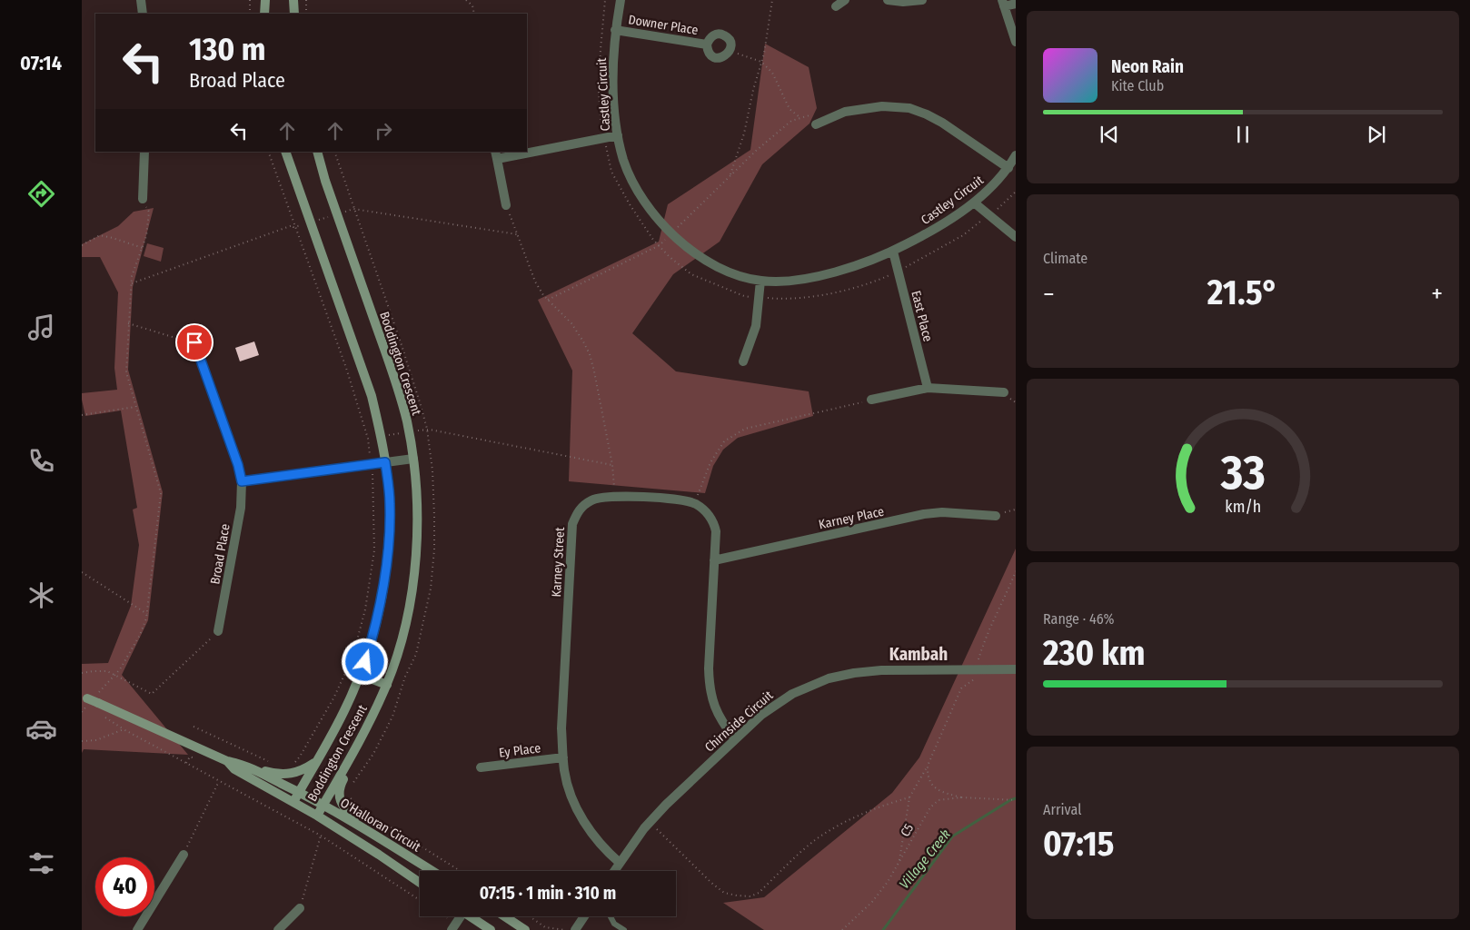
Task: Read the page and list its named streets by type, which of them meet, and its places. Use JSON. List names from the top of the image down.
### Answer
{
  "streets": {
    "street": [
      "Downer Place",
      "Castley Circuit",
      "East Place",
      "Boddington Crescent",
      "Karney Place",
      "Broad Place",
      "Karney Street",
      "Chirnside Circuit",
      "Ey Place",
      "O'Halloran Circuit"
    ],
    "path": ["C5"]
  },
  "crossings": [
    ["Downer Place", "Castley Circuit"],
    ["Castley Circuit", "East Place"],
    ["Boddington Crescent", "O'Halloran Circuit"],
    ["Karney Street", "Chirnside Circuit"],
    ["Karney Street", "Ey Place"]
  ],
  "districts": ["Kambah"],
  "water": ["Village Creek"],
  "page": {
    "tabs": "07:14",
    "turn": ["130 m", "Broad Place"],
    "song": ["Neon Rain", "Kite Club"],
    "tile": [
      "Climate",
      ["Range · 46%", "230 km"],
      ["Arrival", "07:15"]
    ],
    "heat": ["−", "21.5°", "+"],
    "limit": "40",
    "trip": "07:15 · 1 min · 310 m",
    "gauge": ["33", "km/h"]
  }
}
